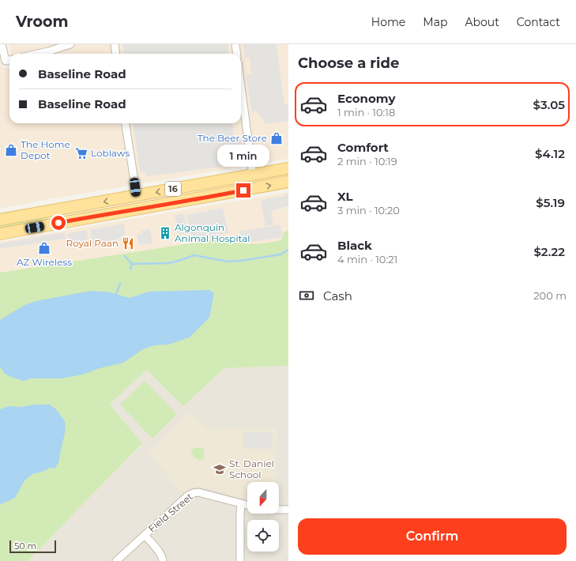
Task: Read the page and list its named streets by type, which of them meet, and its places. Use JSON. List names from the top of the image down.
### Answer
{
  "streets": {
    "main road": ["16"],
    "street": ["Field Street"]
  },
  "places": {
    "shop": ["The Beer Store", "The Home Depot", "AZ Wireless"],
    "supermarket": ["Loblaws"],
    "building": ["Algonquin Animal Hospital"],
    "restaurant": ["Royal Paan"],
    "school or university": ["St. Daniel School"]
  },
  "scale_bar": "50 m",
  "north": "bottom",
  "page": {
    "header": "Vroom",
    "nav": [
      "Home",
      "Map",
      "About",
      "Contact"
    ],
    "heading": "Choose a ride",
    "banner": ["Baseline Road", "Baseline Road"],
    "list": [
      {
        "name": "Economy",
        "note": "1 min · 10:18",
        "value": "$3.05"
      },
      {
        "name": "Comfort",
        "note": "2 min · 10:19",
        "value": "$4.12"
      },
      {
        "name": "XL",
        "note": "3 min · 10:20",
        "value": "$5.19"
      },
      {
        "name": "Black",
        "note": "4 min · 10:21",
        "value": "$2.22"
      }
    ],
    "bubble": "1 min",
    "pay": ["Cash", "200 m"],
    "buttons": "Confirm",
    "scale": "50 m"
  }
}
